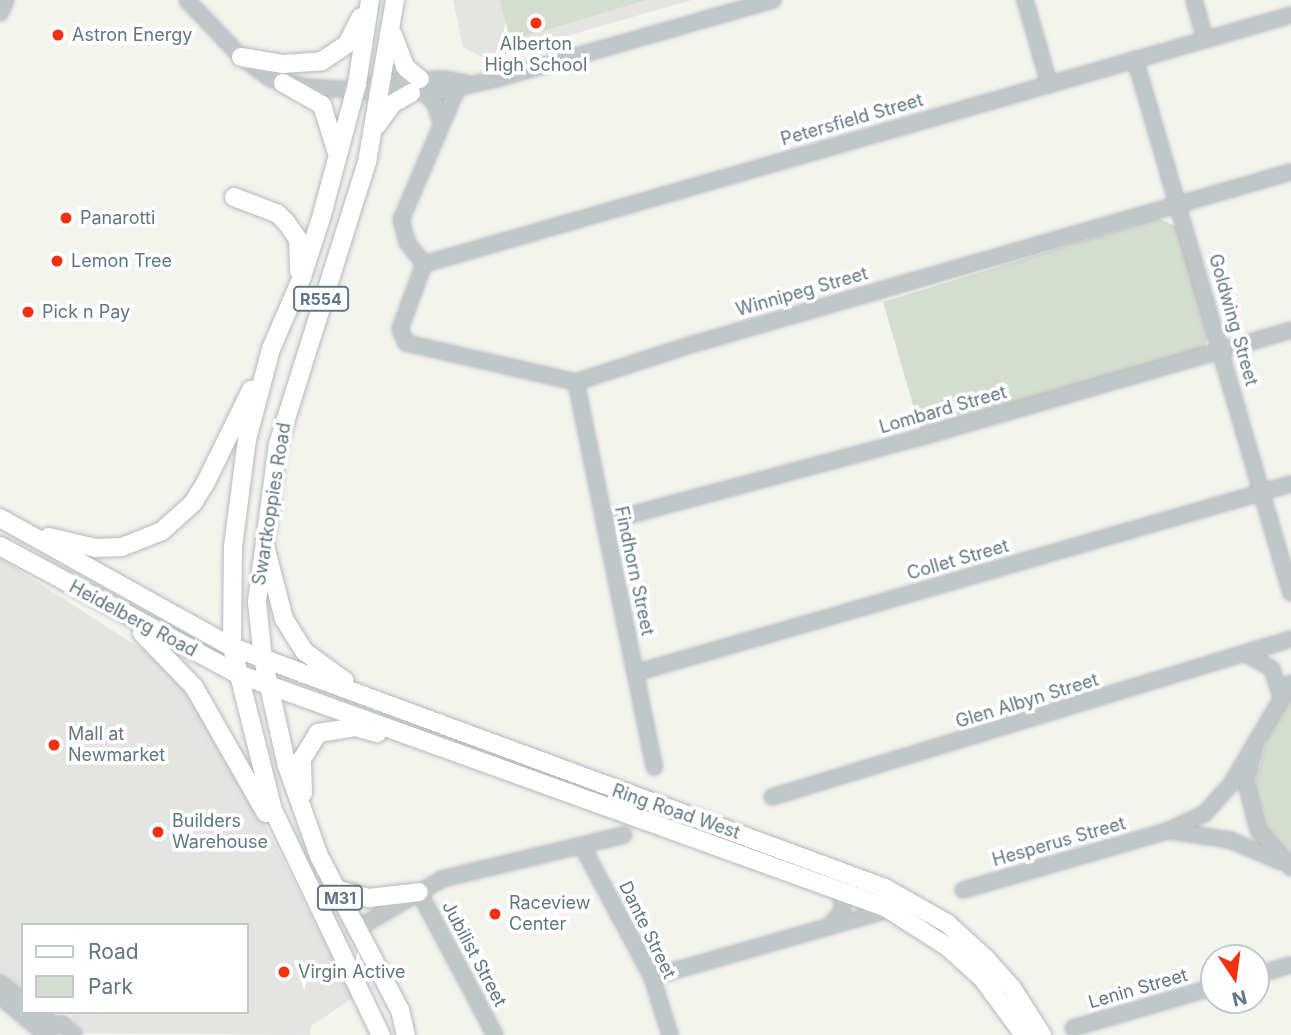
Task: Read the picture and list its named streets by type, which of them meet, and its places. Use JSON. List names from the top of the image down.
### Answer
{
  "streets": {
    "main road": [
      "R554",
      "Swartkoppies Road",
      "Heidelberg Road",
      "Ring Road West",
      "M31"
    ],
    "street": [
      "Petersfield Street",
      "Winnipeg Street",
      "Goldwing Street",
      "Lombard Street",
      "Collet Street",
      "Findhorn Street",
      "Glen Albyn Street",
      "Hesperus Street",
      "Dante Street",
      "Jubilist Street",
      "Lenin Street"
    ]
  },
  "crossings": [
    ["Petersfield Street", "Goldwing Street"],
    ["Winnipeg Street", "Goldwing Street"],
    ["Winnipeg Street", "Findhorn Street"],
    ["Goldwing Street", "Lombard Street"],
    ["Goldwing Street", "Collet Street"],
    ["Lombard Street", "Findhorn Street"],
    ["Swartkoppies Road", "Heidelberg Road"],
    ["Swartkoppies Road", "Ring Road West"],
    ["Swartkoppies Road", "M31"],
    ["Collet Street", "Findhorn Street"],
    ["Heidelberg Road", "Ring Road West"],
    ["Heidelberg Road", "M31"],
    ["Ring Road West", "M31"]
  ],
  "places": [
    "Alberton High School",
    "Astron Energy",
    "Panarotti",
    "Lemon Tree",
    "Pick n Pay",
    "Mall at Newmarket",
    "Builders Warehouse",
    "Raceview Center",
    "Virgin Active"
  ],
  "legend": ["Road", "Park"],
  "north": "bottom"
}
